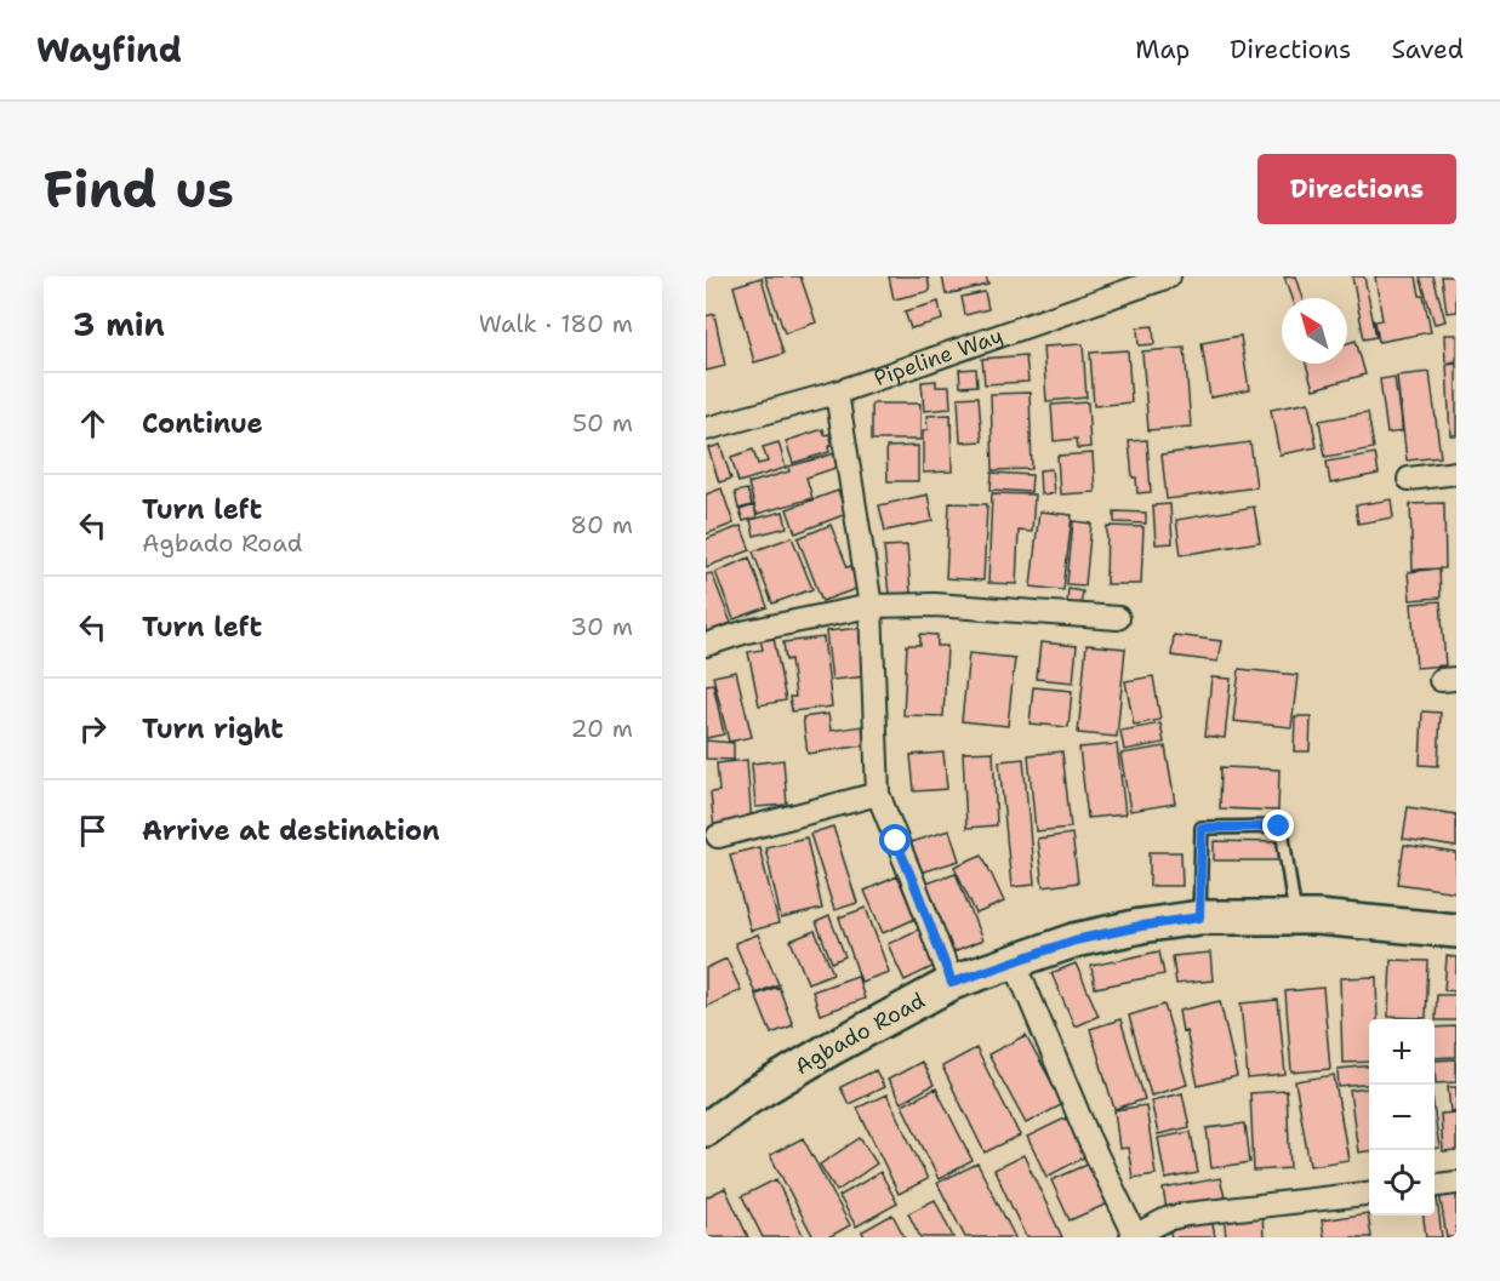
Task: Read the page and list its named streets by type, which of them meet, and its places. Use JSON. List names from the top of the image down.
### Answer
{
  "streets": {
    "main road": ["Agbado Road"],
    "street": ["Pipeline Way"]
  },
  "north": "top left",
  "page": {
    "header": "Wayfind",
    "nav": ["Map", "Directions", "Saved"],
    "buttons": "Directions",
    "title": "Find us",
    "heading": ["3 min", "Walk · 180 m"],
    "list": [
      ["Continue", "50 m"],
      ["Turn left", "Agbado Road", "80 m"],
      ["Turn left", "30 m"],
      ["Turn right", "20 m"],
      "Arrive at destination"
    ],
    "map_buttons": ["+", "−"]
  }
}
